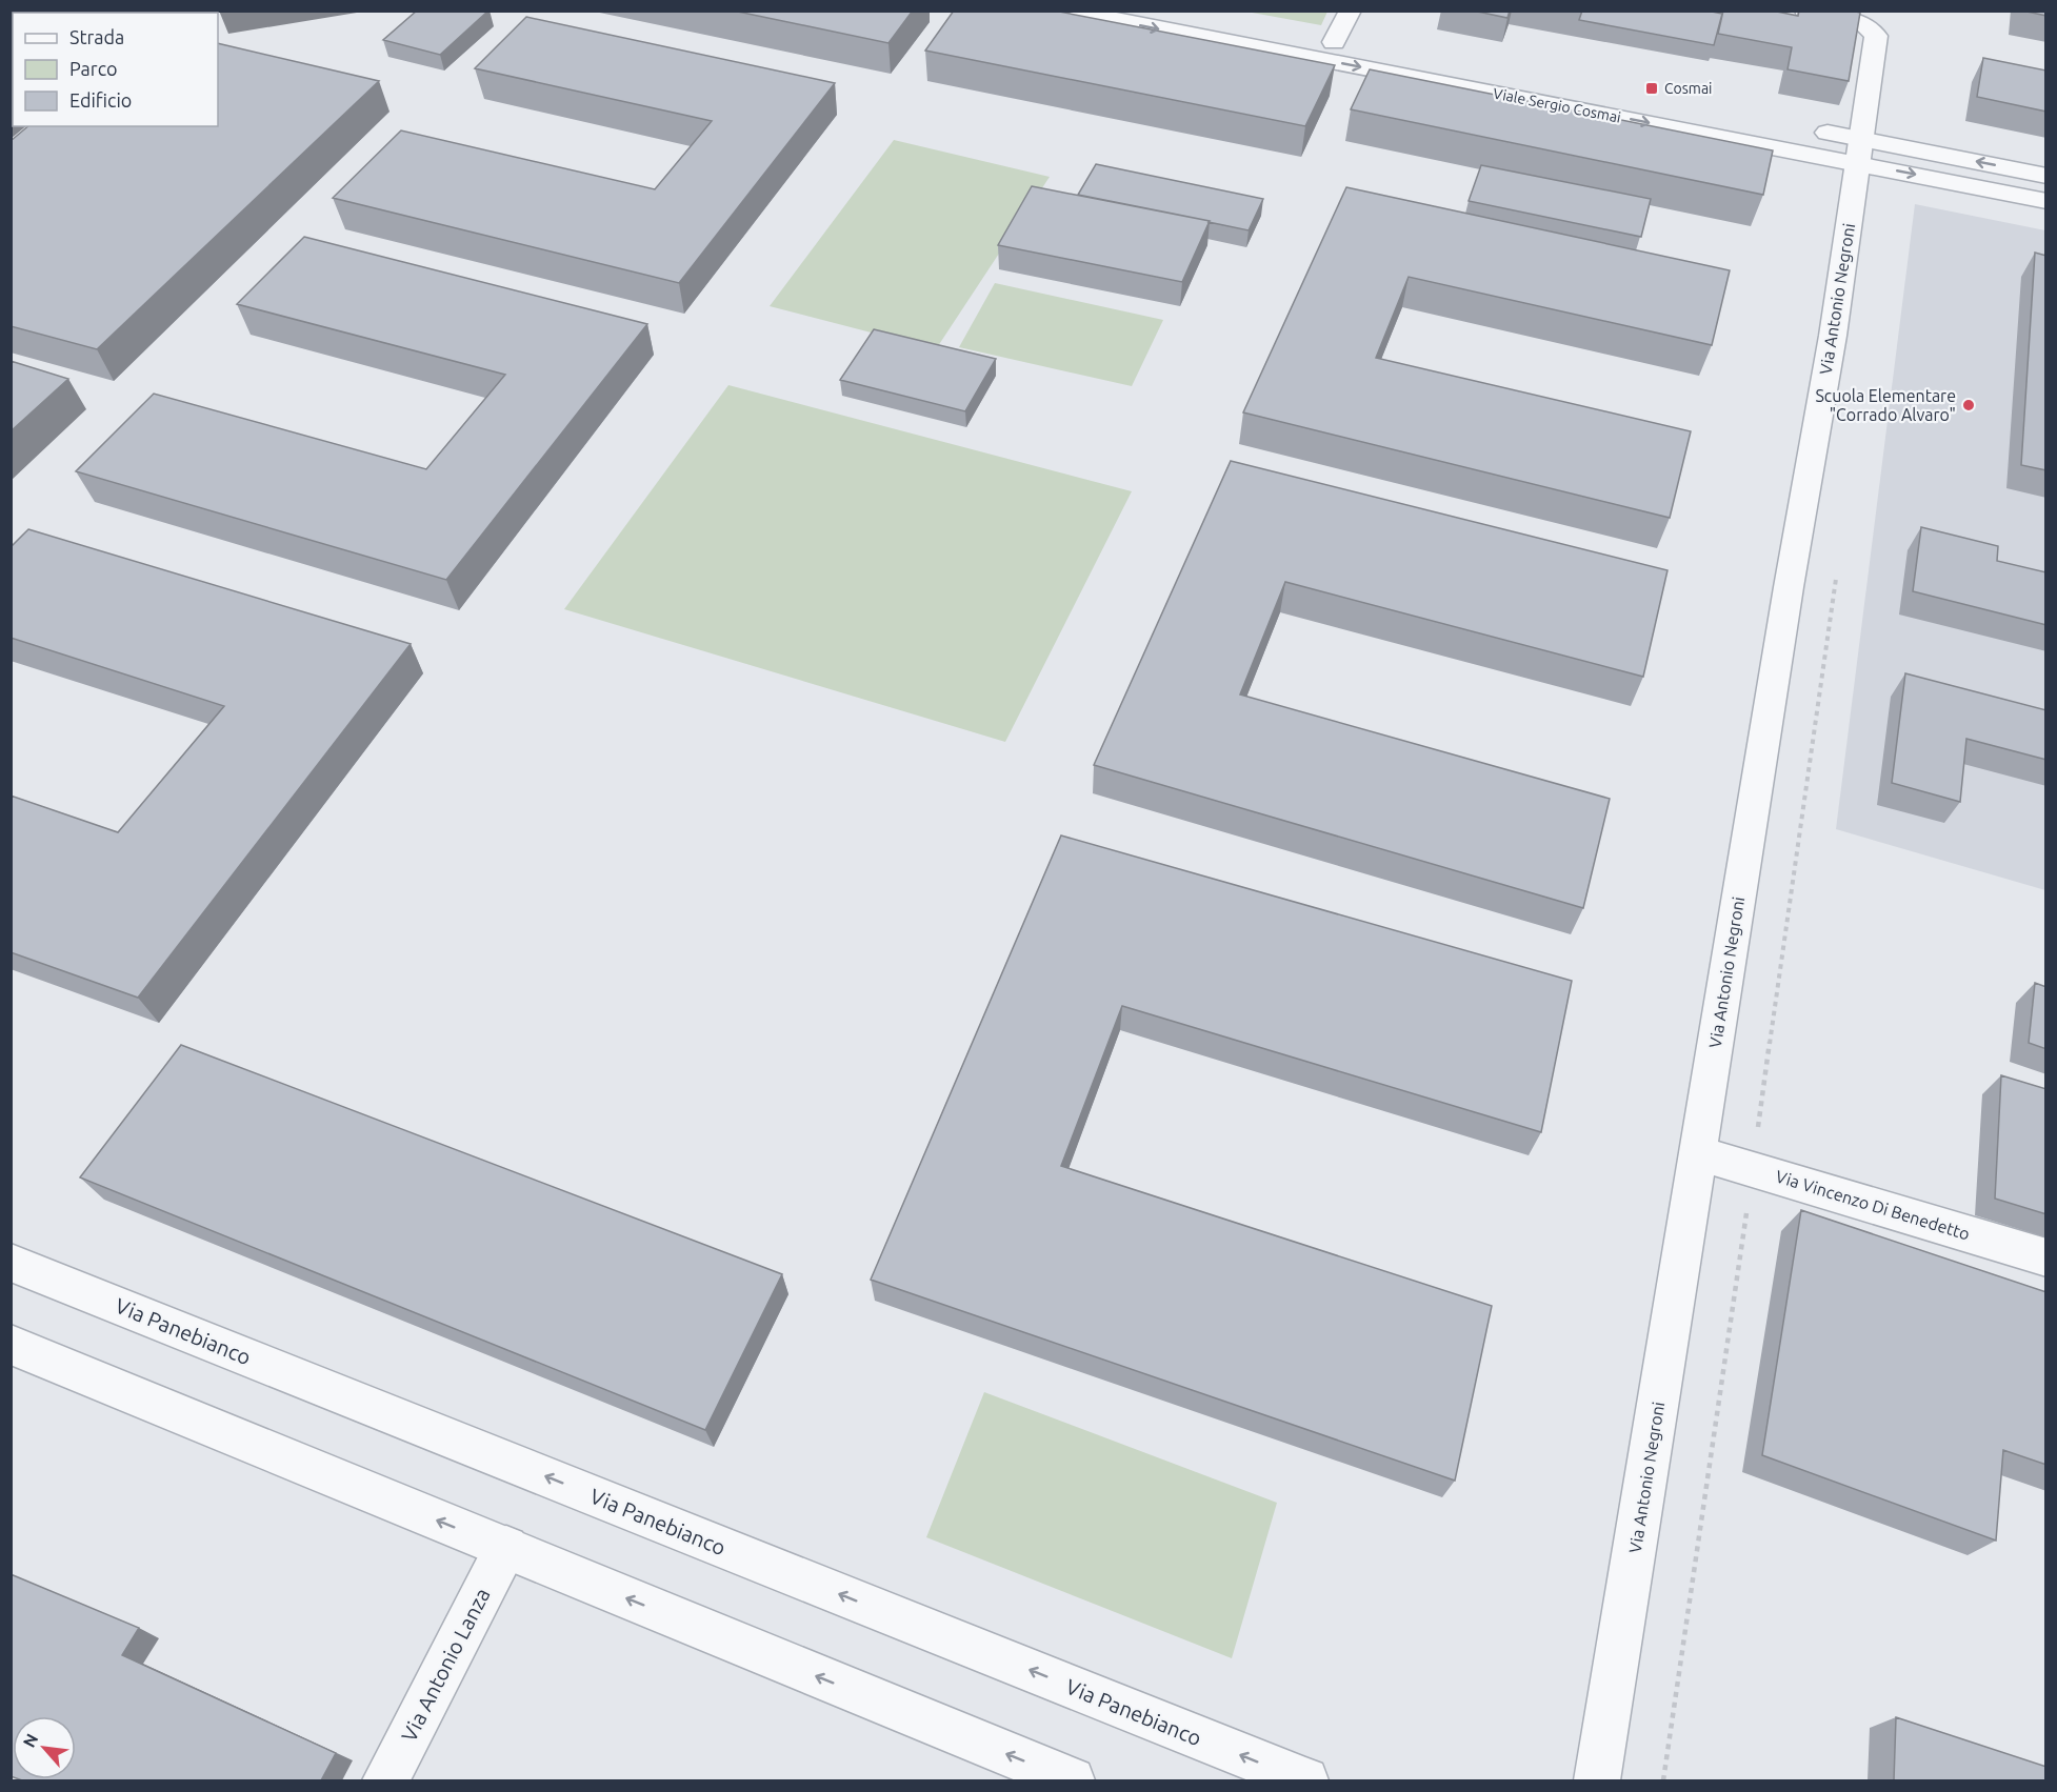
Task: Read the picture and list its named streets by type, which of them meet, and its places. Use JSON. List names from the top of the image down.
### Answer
{
  "streets": {
    "street": [
      "Viale Sergio Cosmai",
      "Via Antonio Negroni",
      "Via Vincenzo Di Benedetto",
      "Via Panebianco",
      "Via Antonio Lanza"
    ]
  },
  "crossings": [
    ["Viale Sergio Cosmai", "Via Antonio Negroni"],
    ["Via Antonio Negroni", "Via Vincenzo Di Benedetto"]
  ],
  "places": {
    "transit": ["Cosmai"],
    "other": ["Scuola Elementare \"Corrado Alvaro\""]
  },
  "legend": ["Strada", "Parco", "Edificio"],
  "north": "top left"
}
